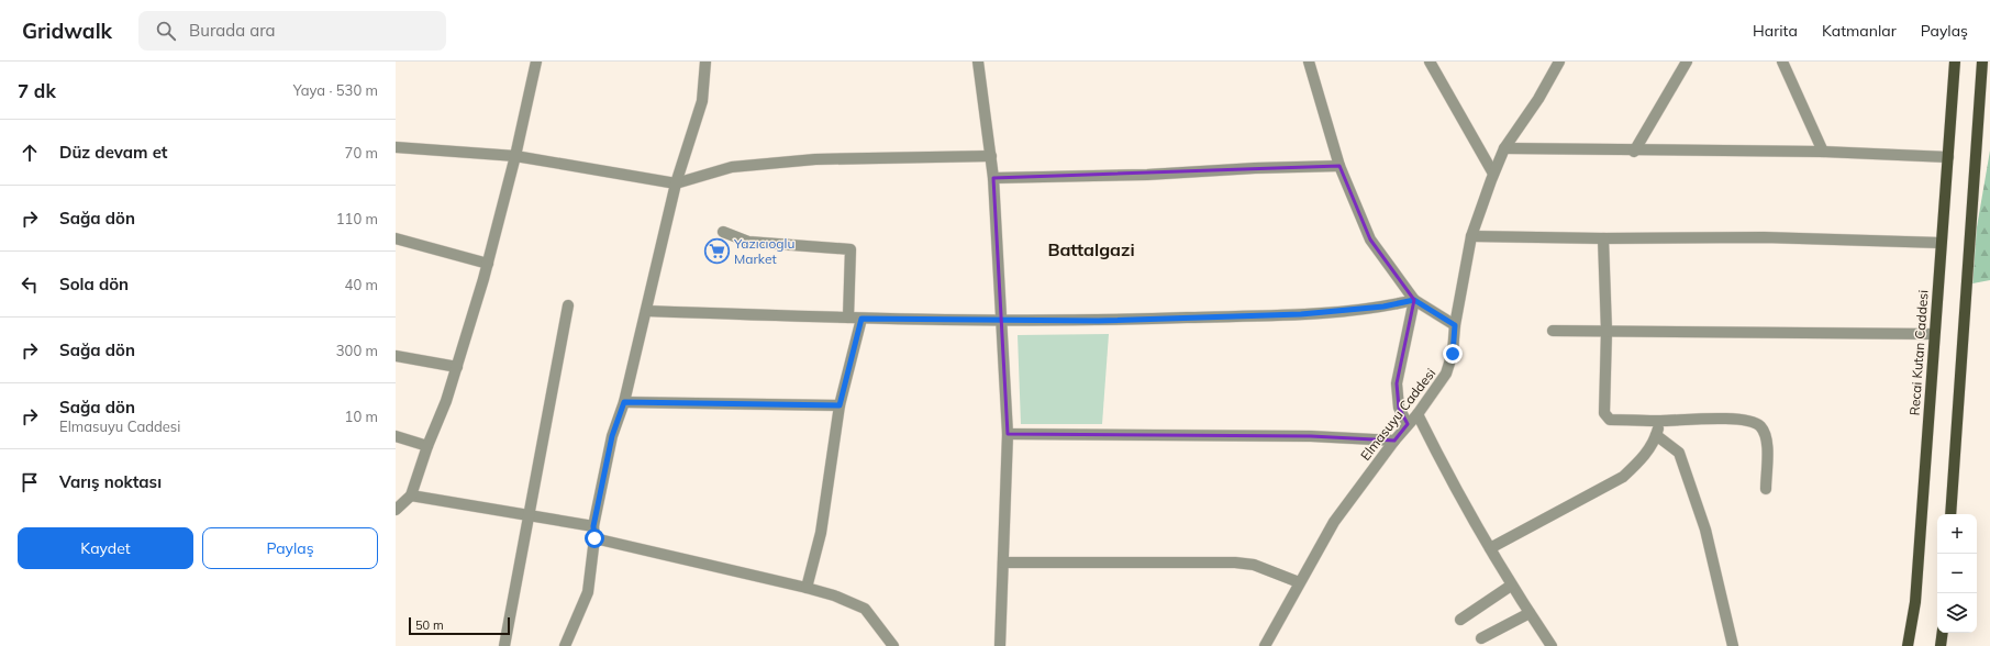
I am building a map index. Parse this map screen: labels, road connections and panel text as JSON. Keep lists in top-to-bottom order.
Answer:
{
  "streets": {
    "main road": ["Recai Kutan Caddesi"],
    "street": ["Elmasuyu Caddesi"]
  },
  "districts": ["Battalgazi"],
  "places": {
    "supermarket": ["Yazıcıoglu Market"]
  },
  "scale_bar": "50 m",
  "page": {
    "header": "Gridwalk",
    "search": "Burada ara",
    "nav": ["Harita", "Katmanlar", "Paylaş"],
    "heading": ["7 dk", "Yaya · 530 m"],
    "list": [
      ["Düz devam et", "70 m"],
      ["Sağa dön", "110 m"],
      ["Sola dön", "40 m"],
      ["Sağa dön", "300 m"],
      ["Sağa dön", "Elmasuyu Caddesi", "10 m"],
      "Varış noktası"
    ],
    "buttons": ["Kaydet", "Paylaş"],
    "map_buttons": ["+", "−"],
    "scale": "50 m"
  }
}
